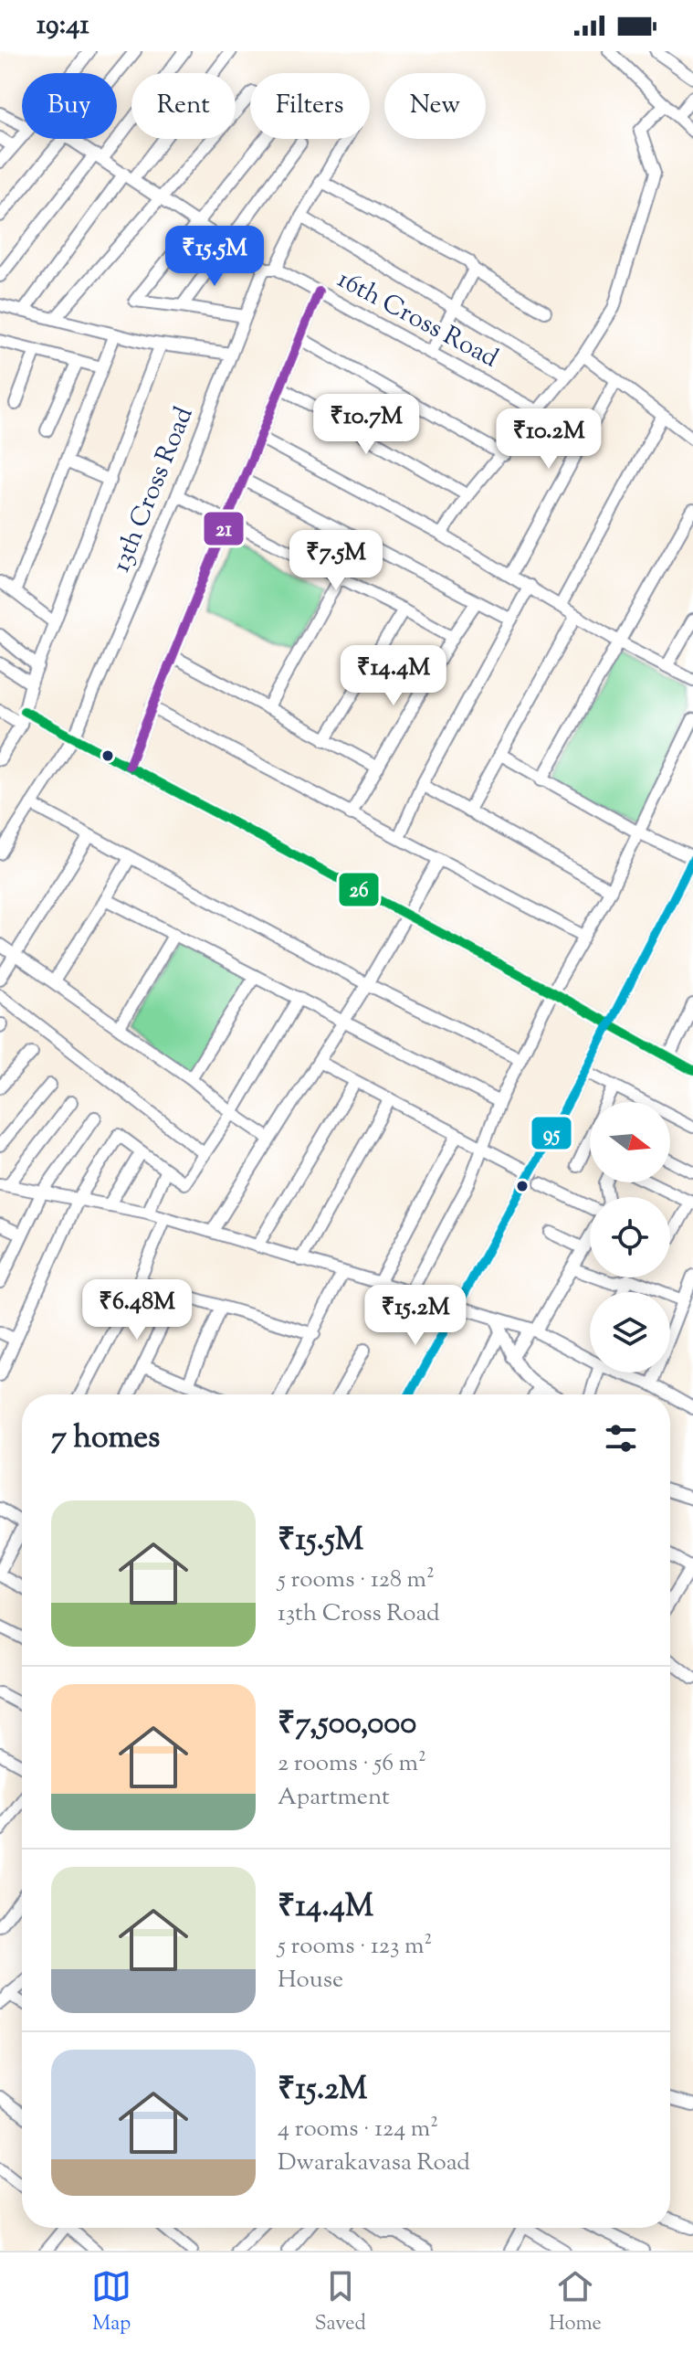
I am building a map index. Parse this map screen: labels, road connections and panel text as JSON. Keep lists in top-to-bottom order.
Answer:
{
  "streets": {
    "street": ["16th Cross Road", "13th Cross Road"]
  },
  "crossings": [
    ["16th Cross Road", "13th Cross Road"]
  ],
  "lines": ["transit line 21", "transit line 26", "transit line 95"],
  "north": "right",
  "page": {
    "status": "19:41",
    "chip": [
      "Buy",
      "Rent",
      "Filters",
      "New"
    ],
    "price": [
      "₹15.5M",
      "₹10.7M",
      "₹10.2M",
      "₹7.5M",
      "₹14.4M",
      "₹6.48M",
      "₹15.2M"
    ],
    "heading": "7 homes",
    "list": [
      {
        "name": "₹15.5M",
        "note": "5 rooms · 128 m² · 13th Cross Road"
      },
      {
        "name": "₹7,500,000",
        "note": "2 rooms · 56 m² · Apartment"
      },
      {
        "name": "₹14.4M",
        "note": "5 rooms · 123 m² · House"
      },
      {
        "name": "₹15.2M",
        "note": "4 rooms · 124 m² · Dwarakavasa Road"
      }
    ],
    "tabs": ["Map", "Saved", "Home"]
  }
}
